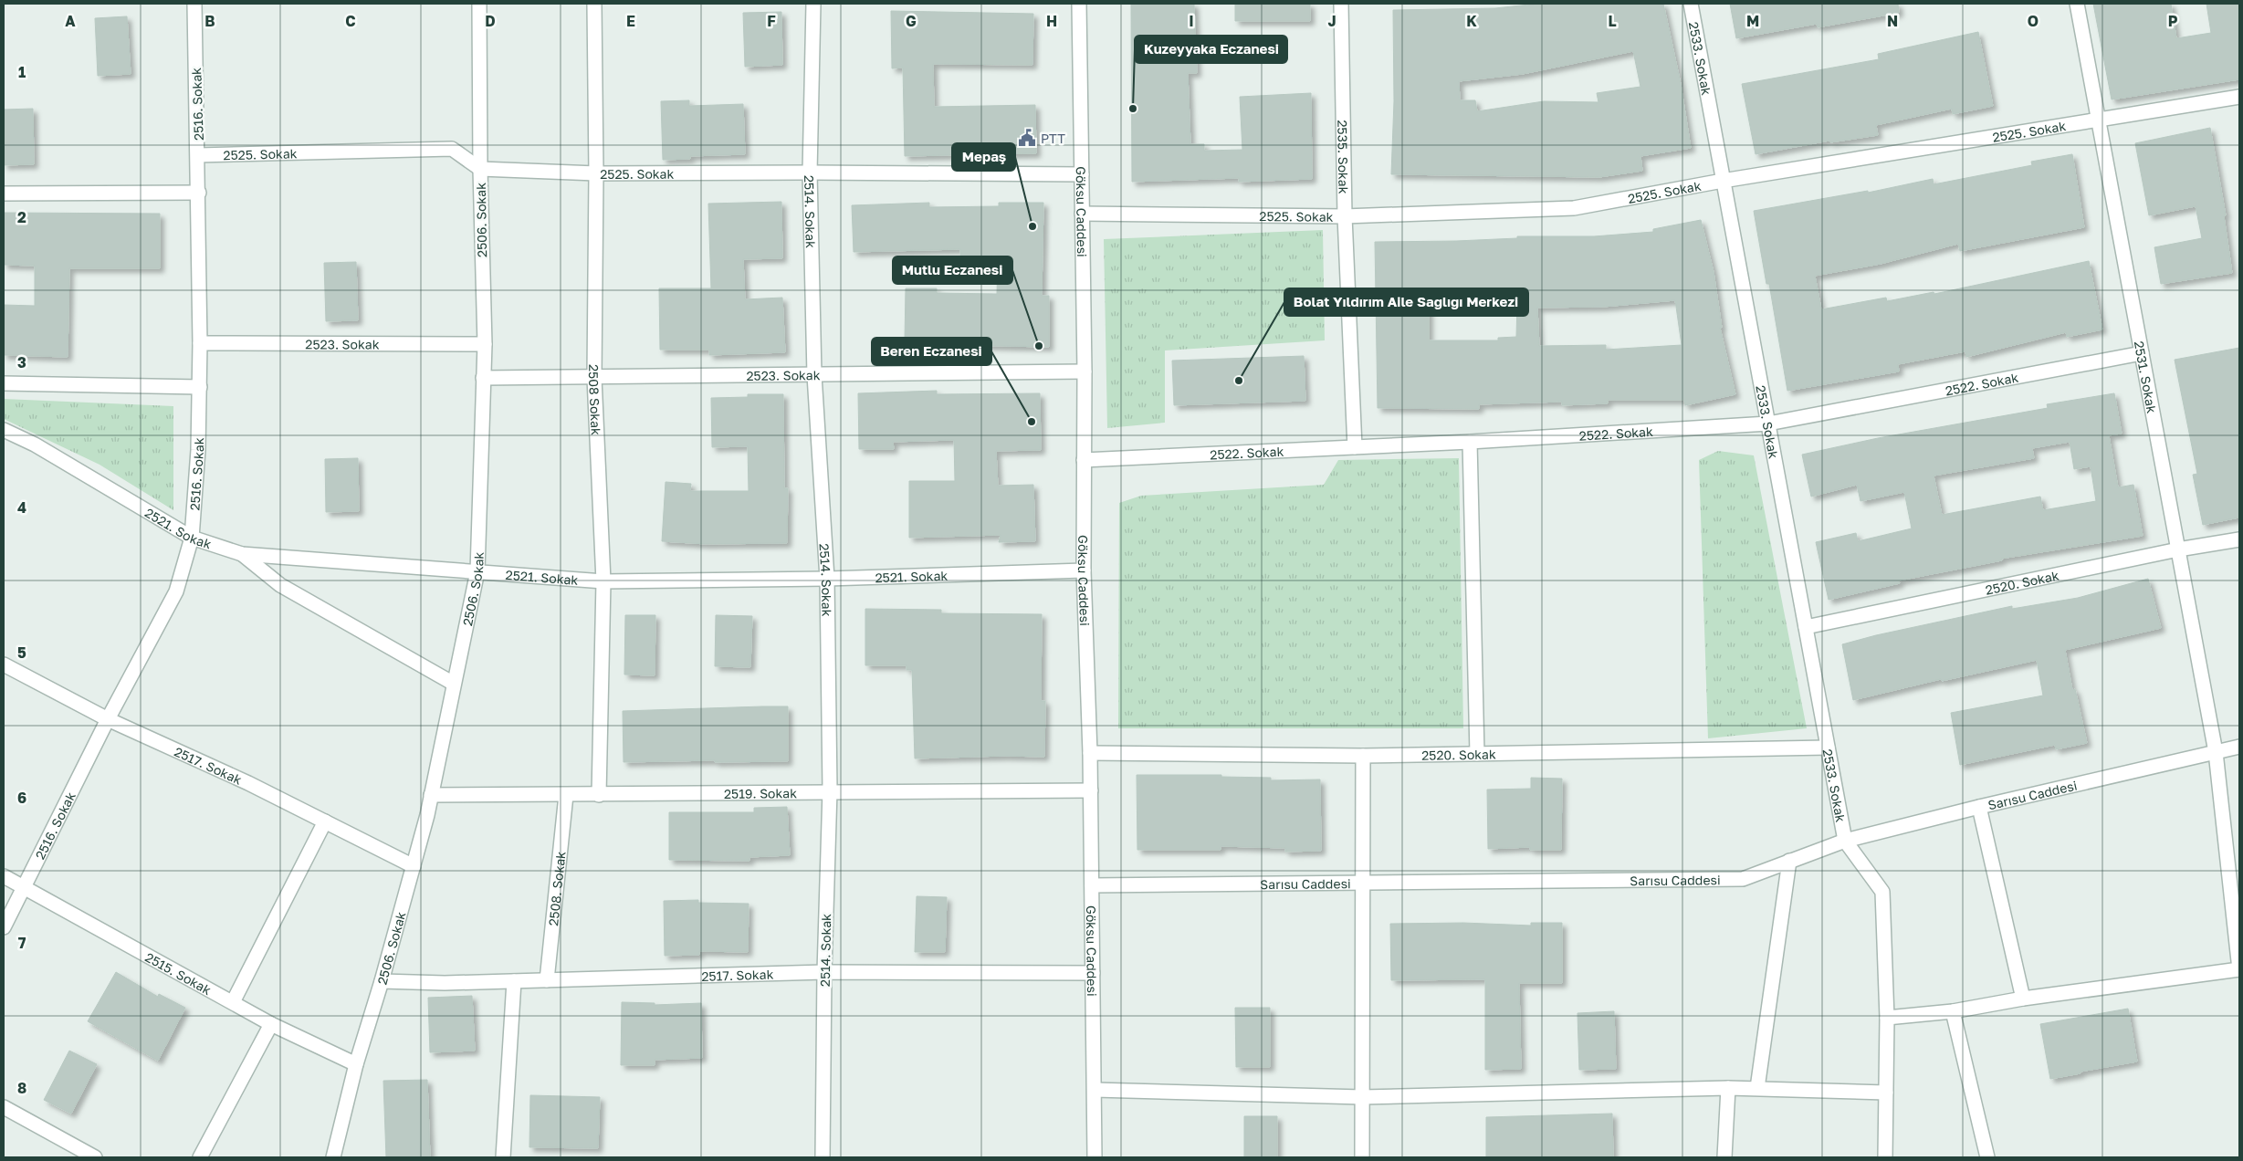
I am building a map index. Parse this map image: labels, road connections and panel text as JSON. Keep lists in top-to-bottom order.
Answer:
{
  "streets": {
    "street": [
      "2533. Sokak",
      "2516. Sokak",
      "2525. Sokak",
      "2535. Sokak",
      "2514. Sokak",
      "Göksu Caddesi",
      "2506. Sokak",
      "2523. Sokak",
      "2531. Sokak",
      "2522. Sokak",
      "2508 Sokak",
      "2521. Sokak",
      "2520. Sokak",
      "2517. Sokak",
      "2519. Sokak",
      "Sarısu Caddesi",
      "2508. Sokak",
      "2515. Sokak"
    ]
  },
  "crossings": [
    ["2533. Sokak", "2525. Sokak"],
    ["2533. Sokak", "2522. Sokak"],
    ["2533. Sokak", "2520. Sokak"],
    ["2533. Sokak", "Sarısu Caddesi"],
    ["2516. Sokak", "2525. Sokak"],
    ["2516. Sokak", "2523. Sokak"],
    ["2516. Sokak", "2521. Sokak"],
    ["2516. Sokak", "2517. Sokak"],
    ["2516. Sokak", "2515. Sokak"],
    ["2525. Sokak", "2535. Sokak"],
    ["2525. Sokak", "2514. Sokak"],
    ["2525. Sokak", "Göksu Caddesi"],
    ["2525. Sokak", "2506. Sokak"],
    ["2525. Sokak", "2531. Sokak"],
    ["2525. Sokak", "2508 Sokak"],
    ["2535. Sokak", "2522. Sokak"],
    ["2514. Sokak", "2523. Sokak"],
    ["2514. Sokak", "2521. Sokak"],
    ["2514. Sokak", "2517. Sokak"],
    ["2514. Sokak", "2519. Sokak"],
    ["Göksu Caddesi", "2523. Sokak"],
    ["Göksu Caddesi", "2522. Sokak"],
    ["Göksu Caddesi", "2521. Sokak"],
    ["Göksu Caddesi", "2520. Sokak"],
    ["Göksu Caddesi", "2517. Sokak"],
    ["Göksu Caddesi", "2519. Sokak"],
    ["Göksu Caddesi", "Sarısu Caddesi"],
    ["2506. Sokak", "2523. Sokak"],
    ["2506. Sokak", "2521. Sokak"],
    ["2506. Sokak", "2517. Sokak"],
    ["2506. Sokak", "2519. Sokak"],
    ["2506. Sokak", "2515. Sokak"],
    ["2523. Sokak", "2508 Sokak"],
    ["2531. Sokak", "2522. Sokak"],
    ["2531. Sokak", "2520. Sokak"],
    ["2531. Sokak", "Sarısu Caddesi"],
    ["2508 Sokak", "2521. Sokak"],
    ["2508 Sokak", "2519. Sokak"],
    ["2517. Sokak", "2508. Sokak"],
    ["2519. Sokak", "2508. Sokak"]
  ],
  "places": {
    "other": [
      "Kuzeyyaka Eczanesi",
      "Mepaş",
      "Mutlu Eczanesi",
      "Bolat Yıldırım Aile Sağlığı Merkezi",
      "Beren Eczanesi"
    ],
    "public building": ["PTT"]
  },
  "grid": {
    "columns": [
      "A",
      "B",
      "C",
      "D",
      "E",
      "F",
      "G",
      "H",
      "I",
      "J",
      "K",
      "L",
      "M",
      "N",
      "O",
      "P"
    ],
    "rows": [
      "1",
      "2",
      "3",
      "4",
      "5",
      "6",
      "7",
      "8"
    ]
  }
}
